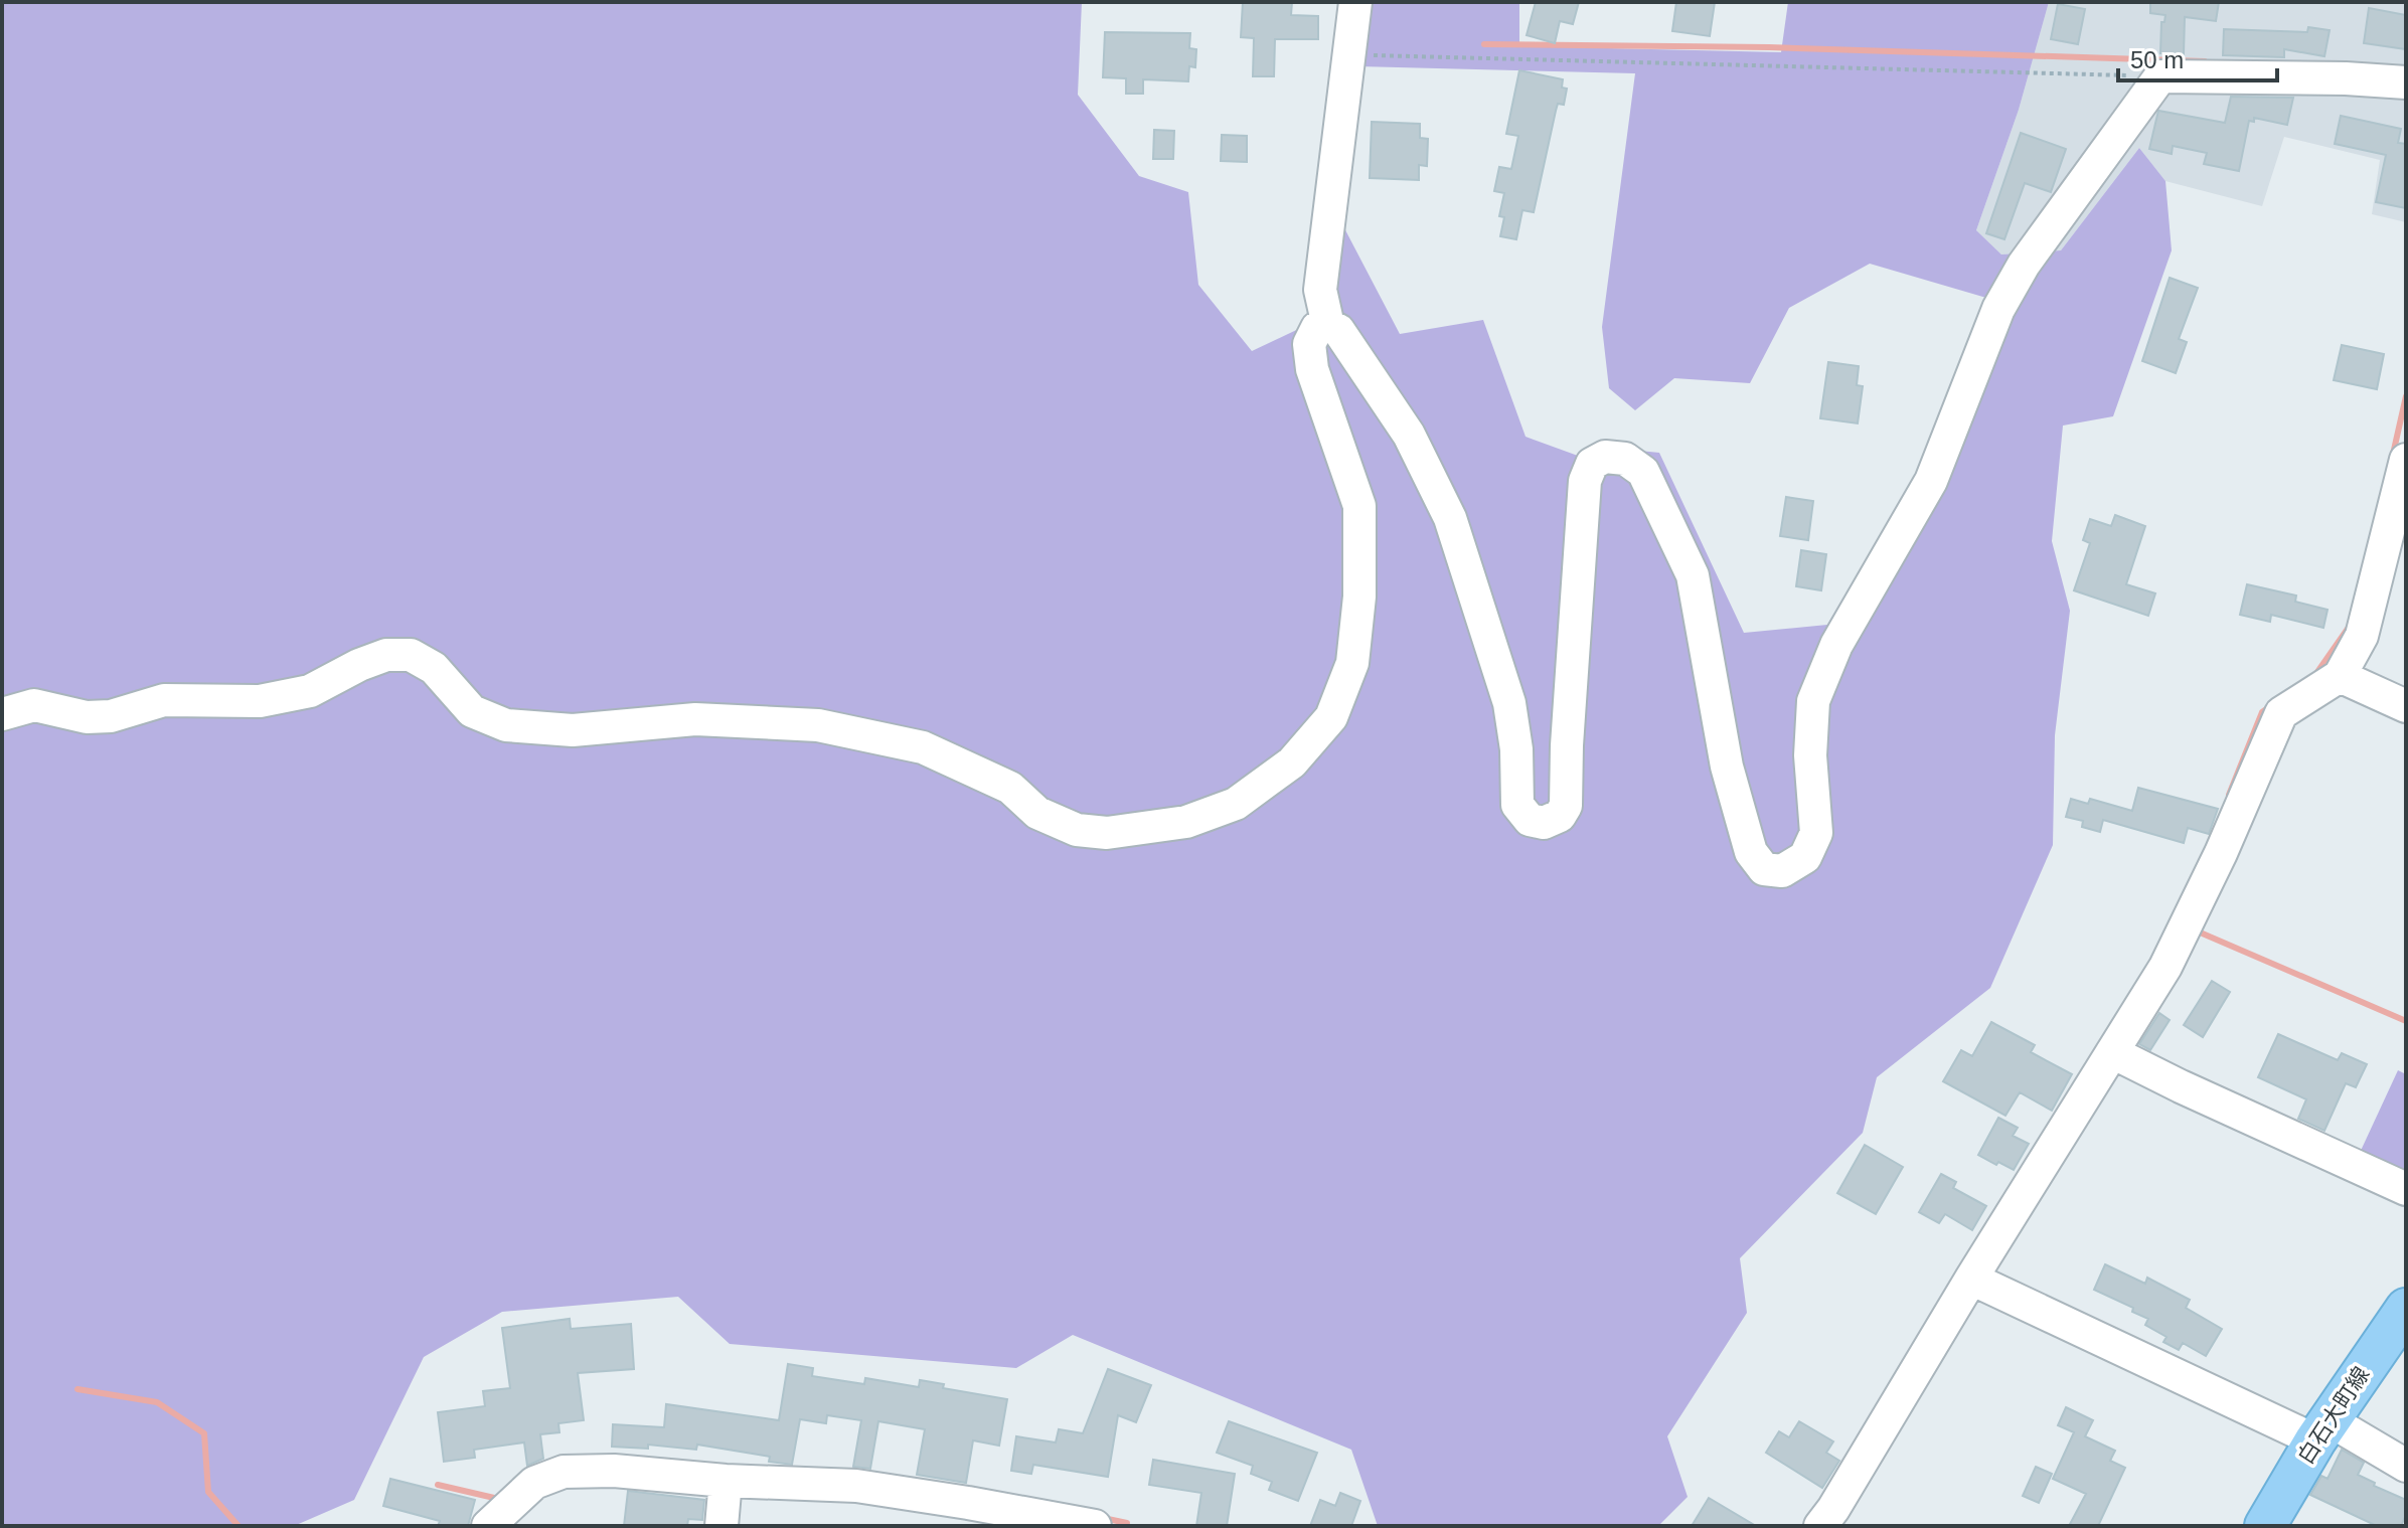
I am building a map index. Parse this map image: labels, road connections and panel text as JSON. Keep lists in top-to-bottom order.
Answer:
{
  "streets": {
    "main road": ["白石大町線"]
  },
  "scale_bar": "50 m"
}
